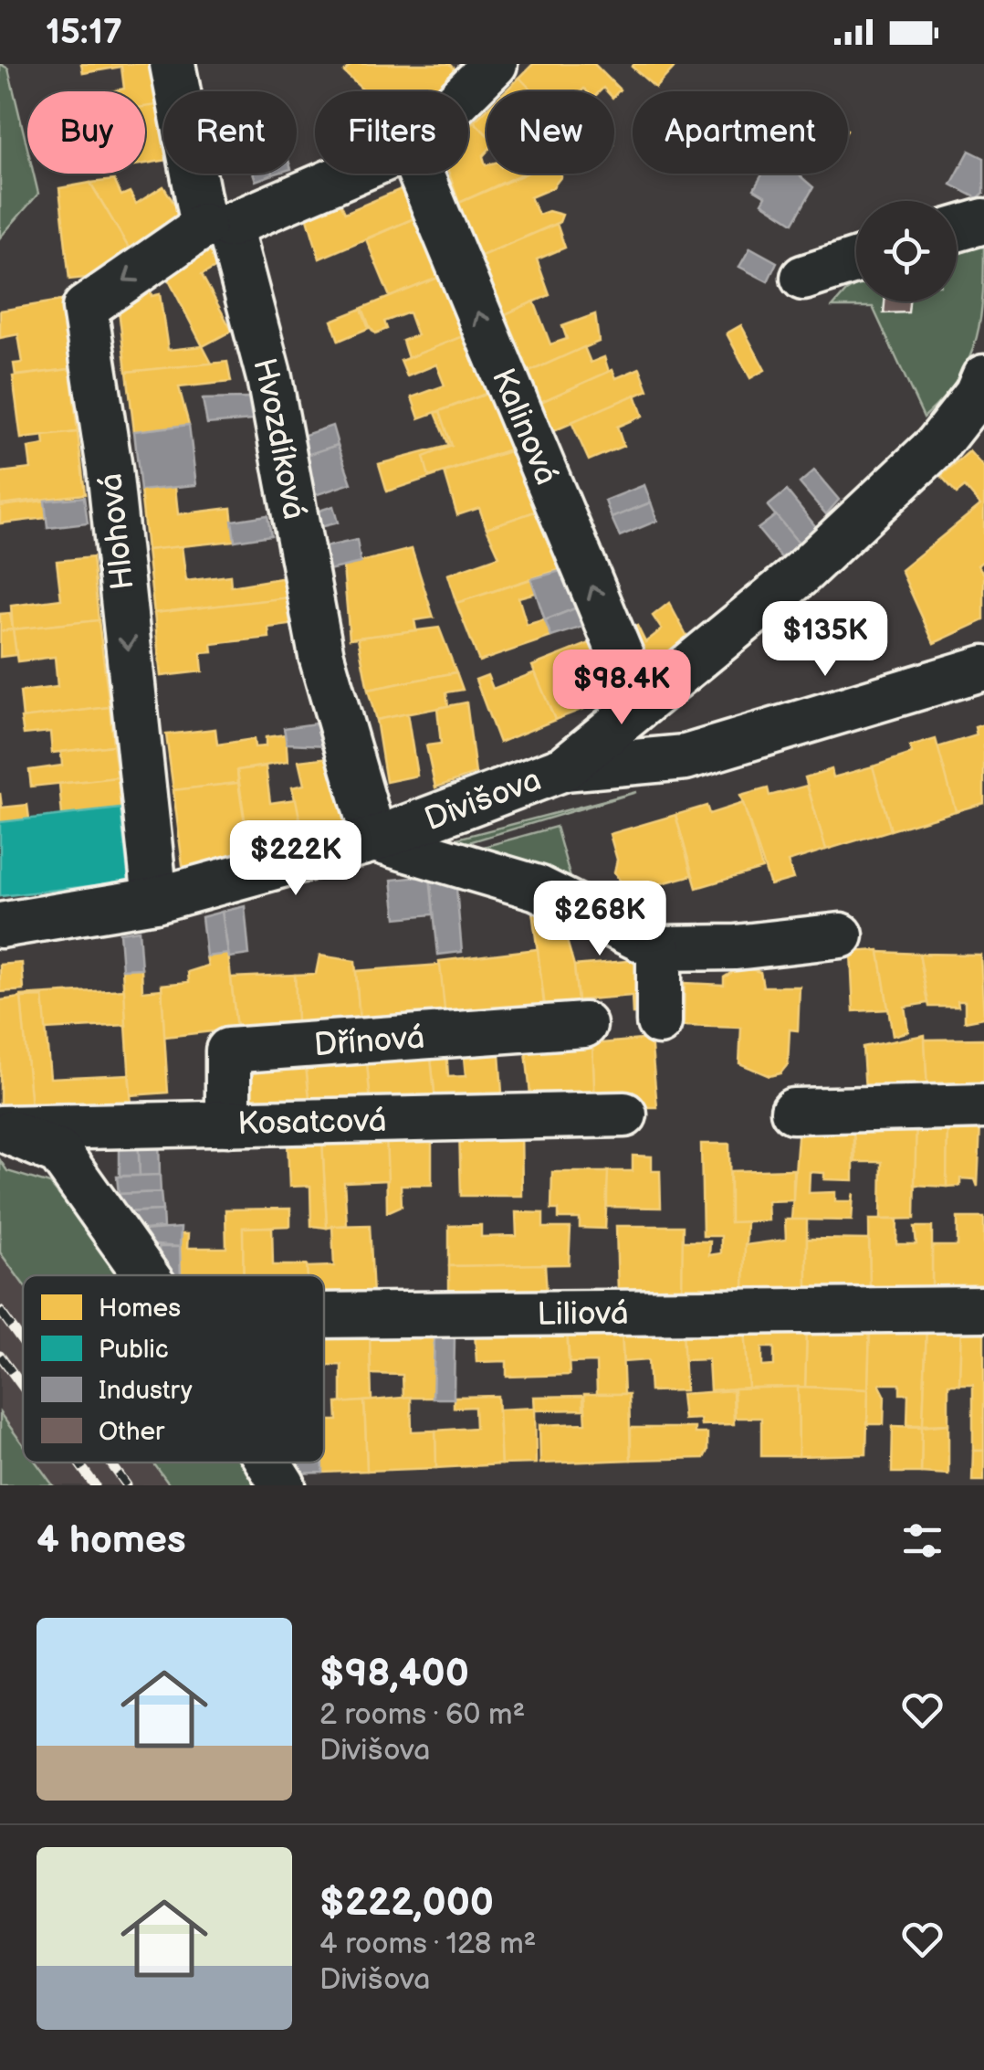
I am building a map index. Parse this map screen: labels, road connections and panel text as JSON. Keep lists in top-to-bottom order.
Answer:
{
  "streets": {
    "street": [
      "Kalinová",
      "Hvozdíková",
      "Hlohová",
      "Divišova",
      "Dřínová",
      "Kosatcová",
      "Liliová"
    ]
  },
  "crossings": [
    ["Kalinová", "Divišova"],
    ["Hvozdíková", "Hlohová"],
    ["Hvozdíková", "Divišova"],
    ["Hlohová", "Divišova"],
    ["Dřínová", "Kosatcová"]
  ],
  "one_way": ["Kalinová", "Hlohová"],
  "legend": [
    "Homes",
    "Public",
    "Industry",
    "Other"
  ],
  "page": {
    "status": "15:17",
    "chip": [
      "Buy",
      "Rent",
      "Filters",
      "New",
      "Apartment"
    ],
    "price": [
      "$135K",
      "$98.4K",
      "$222K",
      "$268K"
    ],
    "heading": "4 homes",
    "list": [
      {
        "name": "$98,400",
        "note": "2 rooms · 60 m² · Divišova"
      },
      {
        "name": "$222,000",
        "note": "4 rooms · 128 m² · Divišova"
      }
    ]
  }
}
